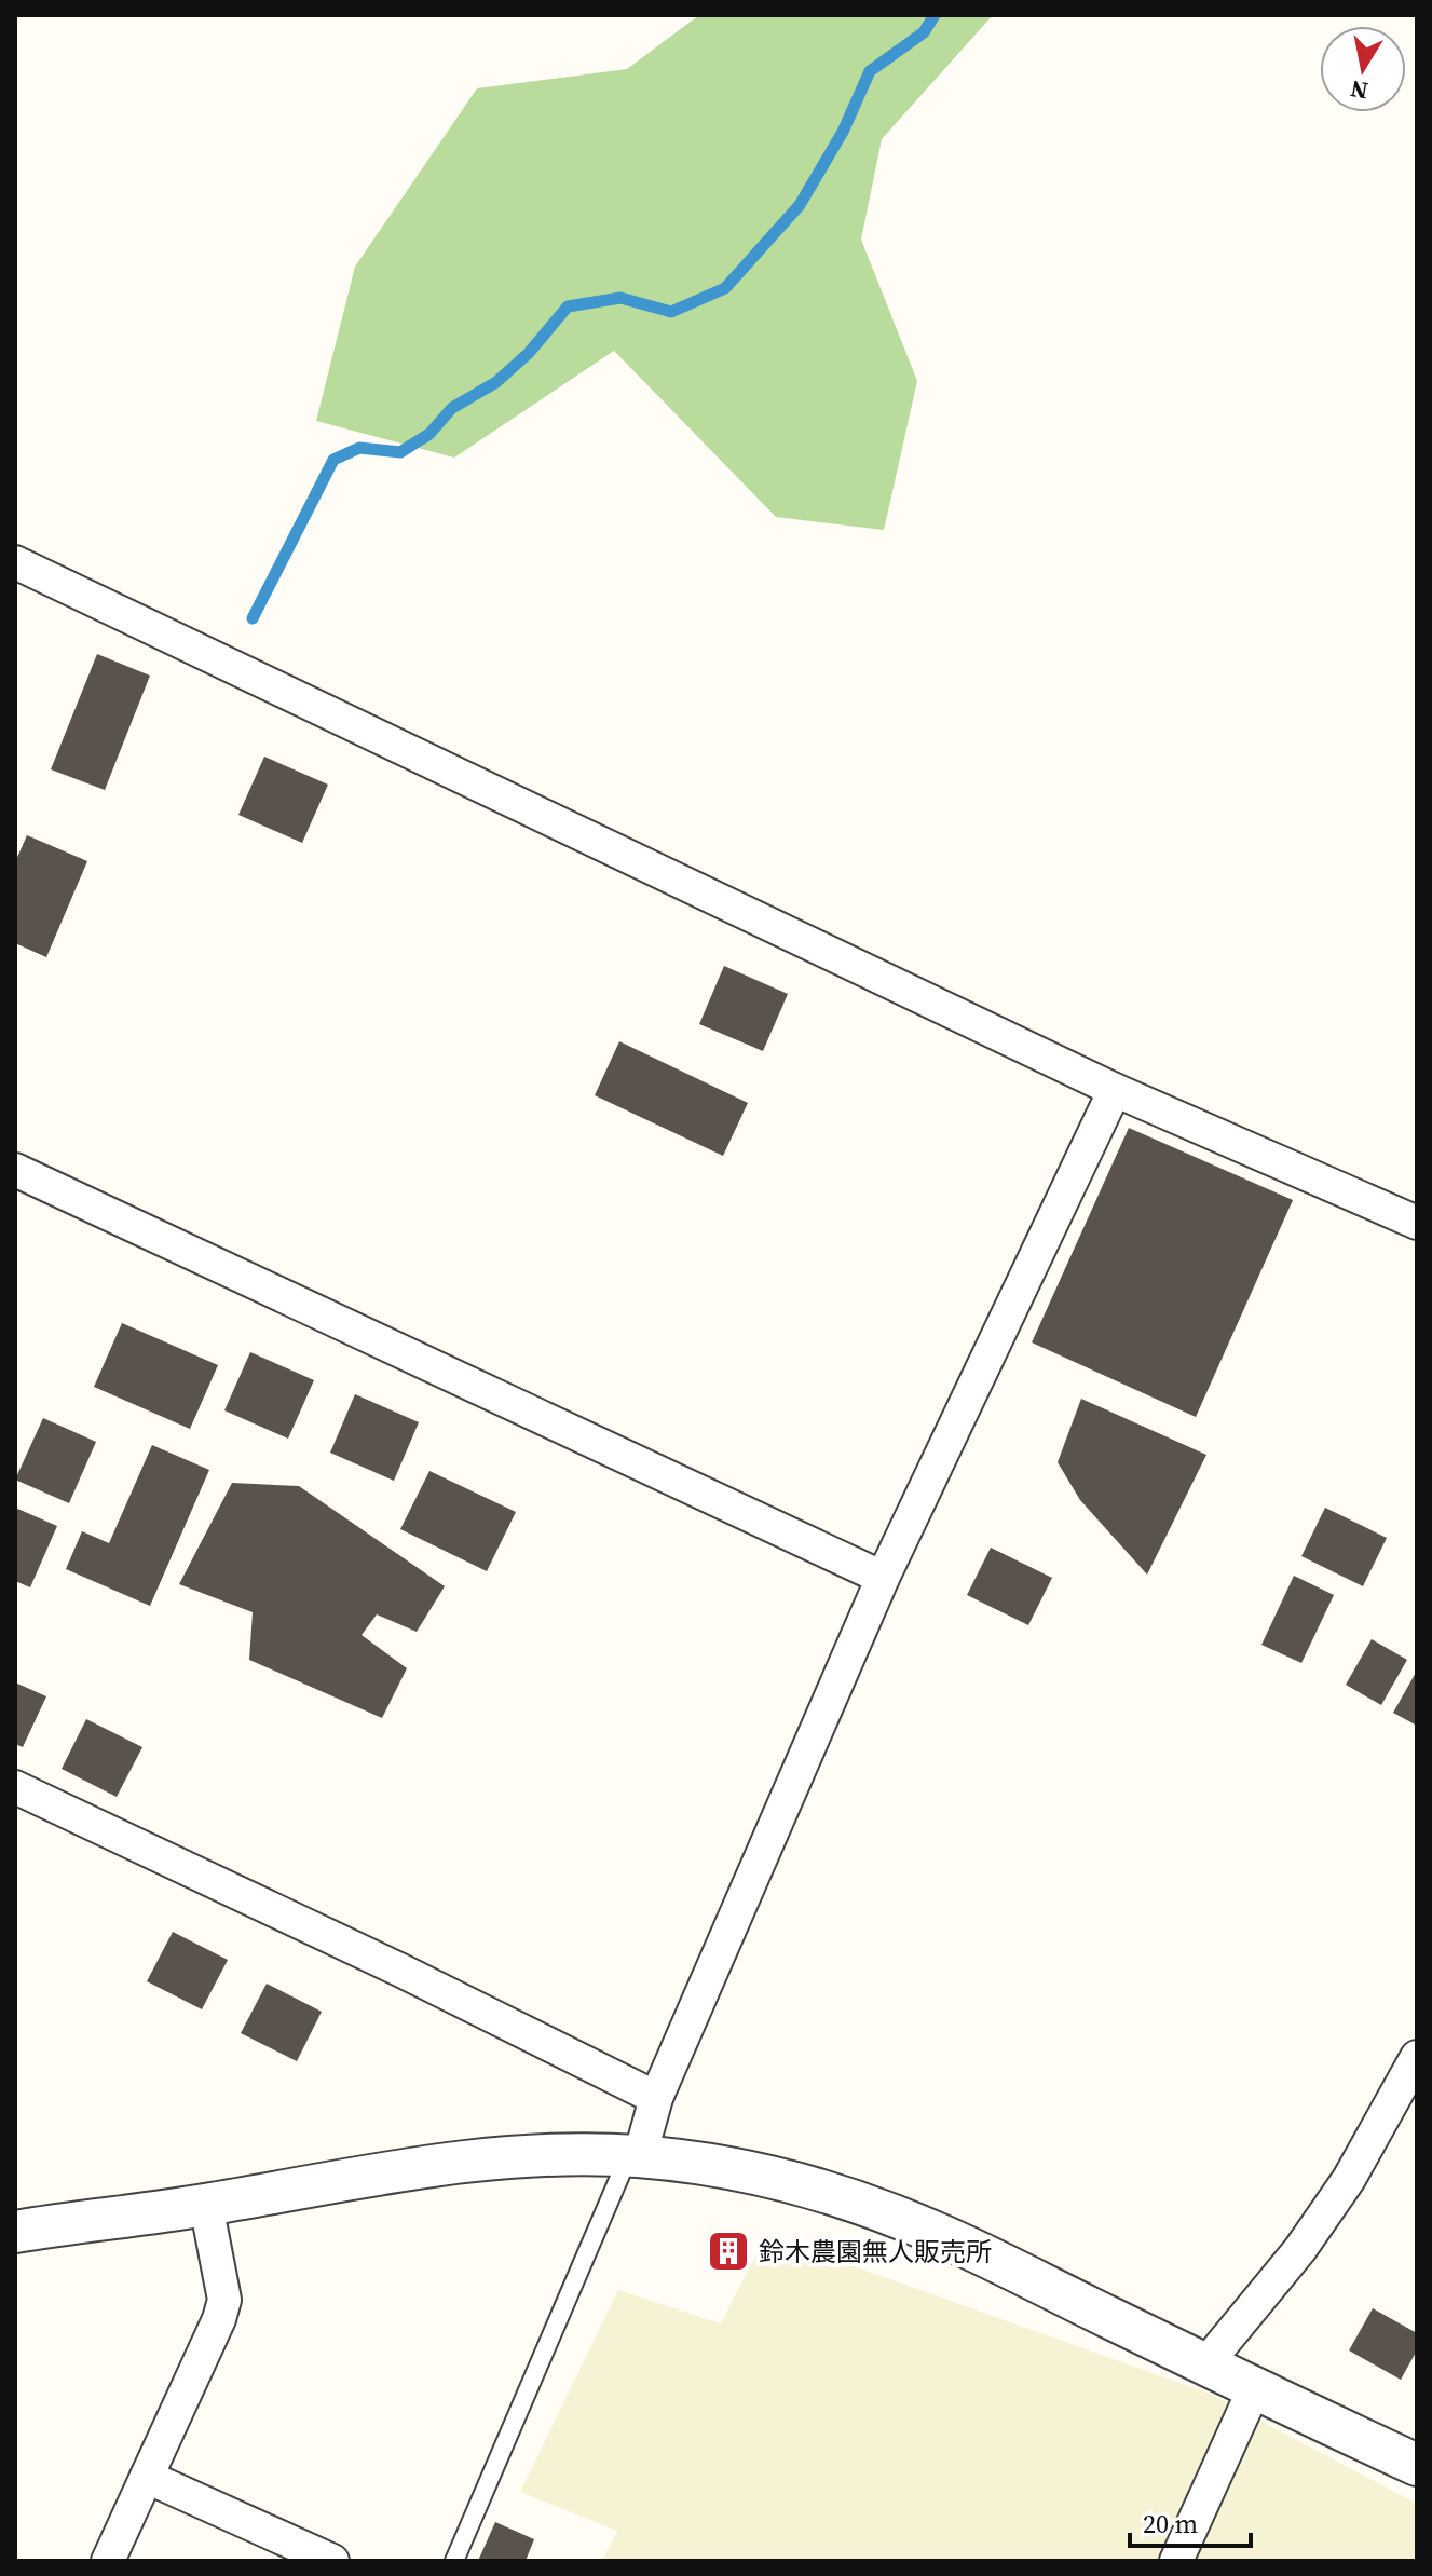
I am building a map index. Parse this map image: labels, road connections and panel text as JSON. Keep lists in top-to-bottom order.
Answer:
{
  "places": {
    "building": ["鈴木農園無人販売所"]
  },
  "scale_bar": "20 m",
  "north": "bottom"
}
